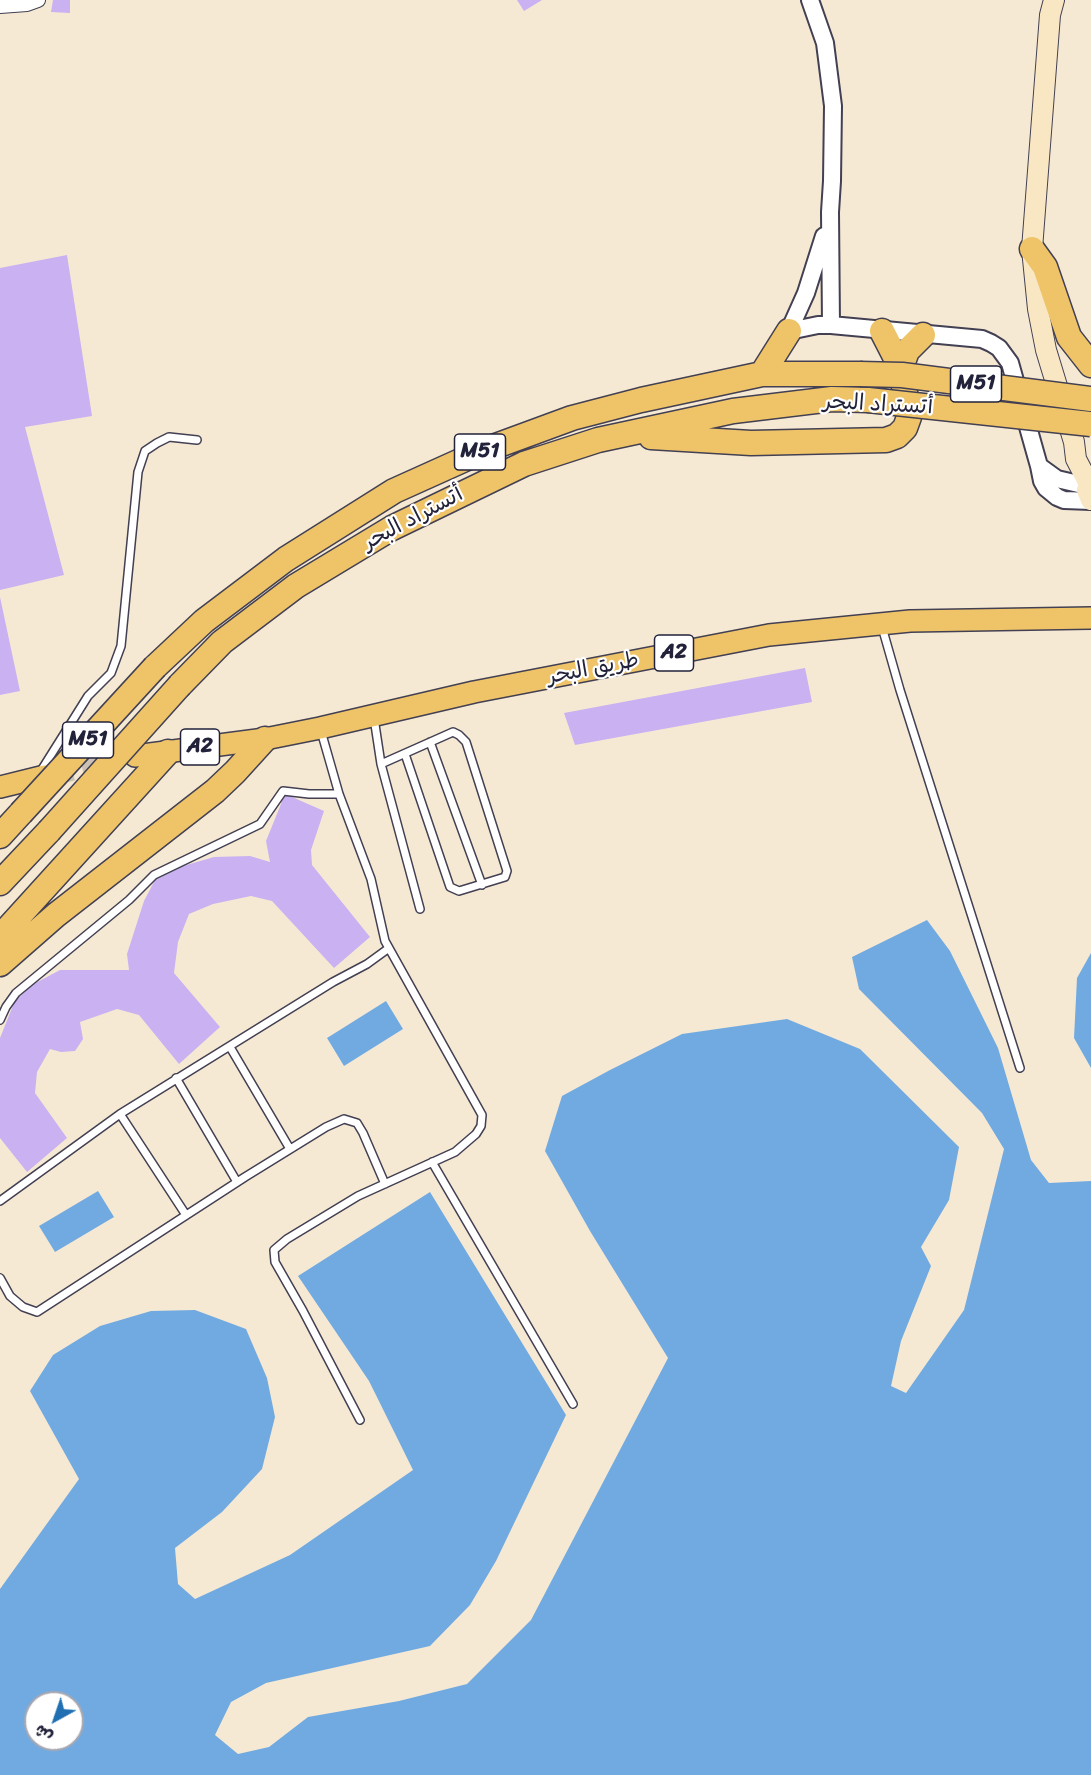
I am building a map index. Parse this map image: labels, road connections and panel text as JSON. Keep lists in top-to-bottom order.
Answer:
{
  "streets": {
    "highway": ["M51", "أتستراد البحر"],
    "main road": ["A2", "طريق البحر"]
  },
  "north": "bottom left"
}
